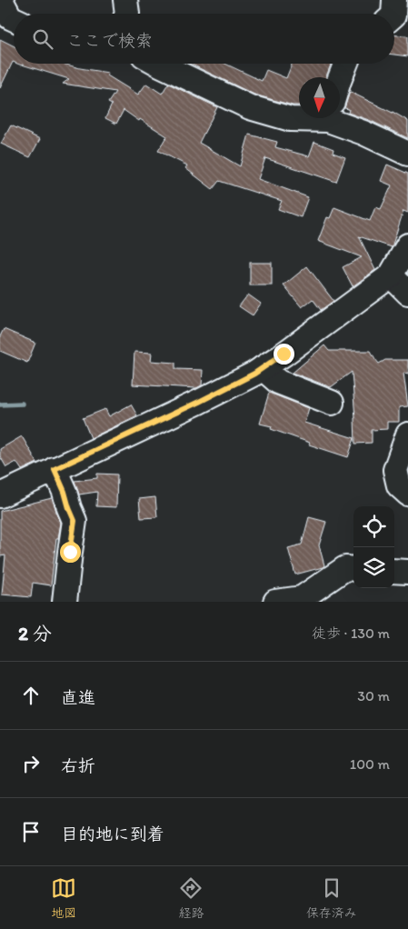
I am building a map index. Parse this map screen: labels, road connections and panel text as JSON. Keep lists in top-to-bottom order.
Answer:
{
  "north": "bottom",
  "page": {
    "search": "ここで検索",
    "heading": ["2 分", "徒歩 · 130 m"],
    "list": [
      ["直進", "30 m"],
      ["右折", "100 m"],
      "目的地に到着"
    ],
    "nav": ["地図", "経路", "保存済み"]
  }
}
